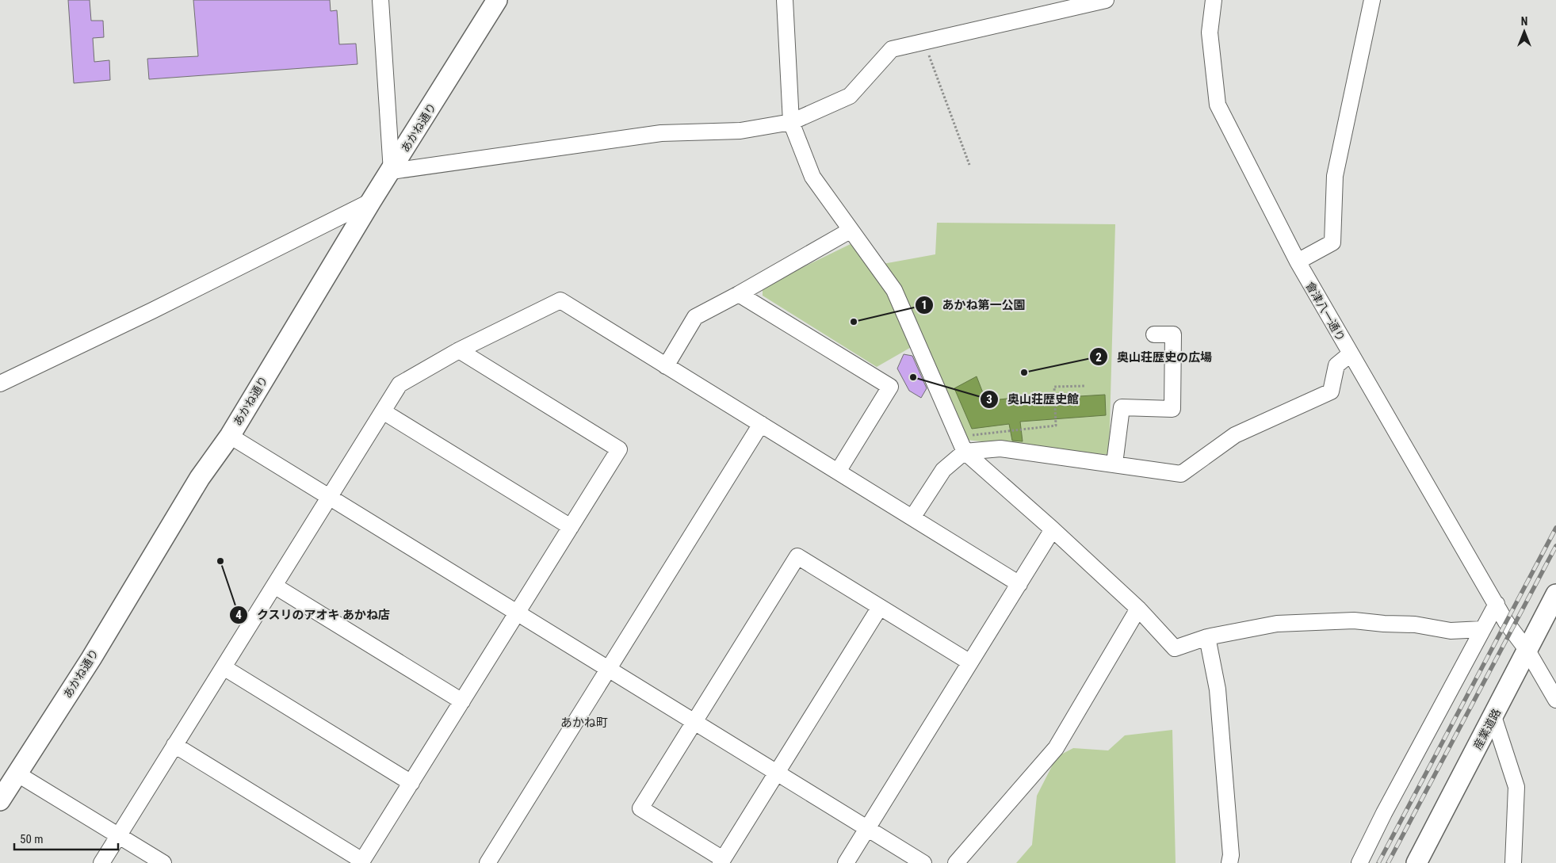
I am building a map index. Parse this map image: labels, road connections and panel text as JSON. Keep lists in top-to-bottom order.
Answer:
{
  "streets": {
    "street": ["あかね通り", "會津八一通り", "産業道路"]
  },
  "crossings": [
    ["會津八一通り", "産業道路"]
  ],
  "districts": ["あかね町"],
  "places": [
    "あかね第一公園",
    "奥山荘歴史の広場",
    "奥山荘歴史館",
    "クスリのアオキ あかね店"
  ],
  "scale_bar": "50 m",
  "north": "top"
}
